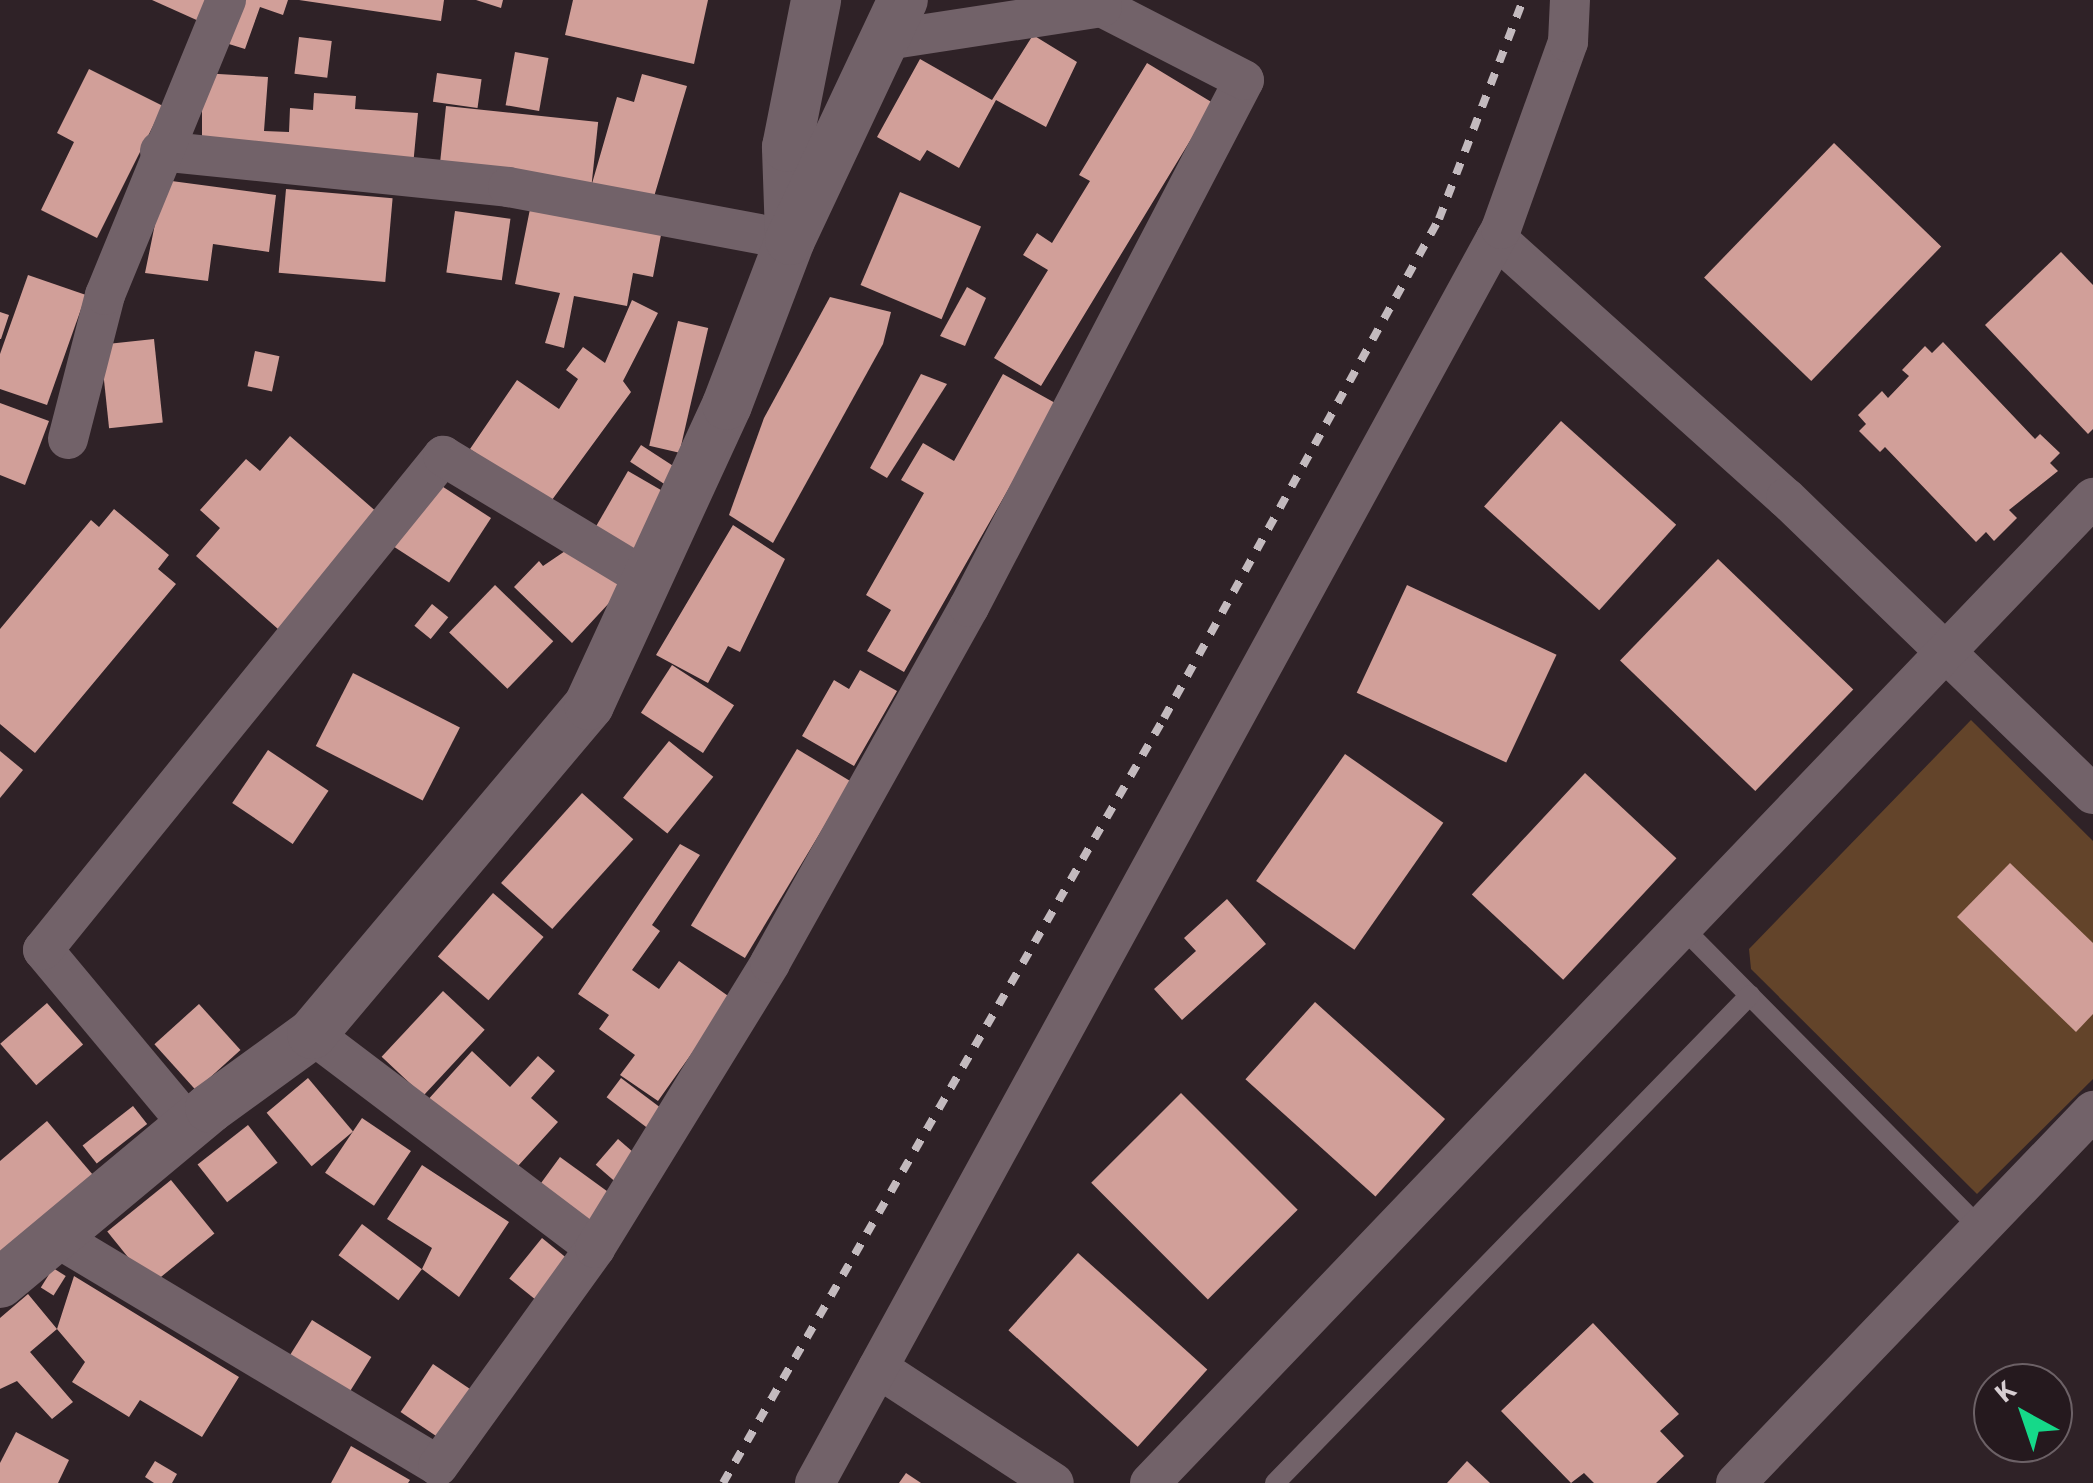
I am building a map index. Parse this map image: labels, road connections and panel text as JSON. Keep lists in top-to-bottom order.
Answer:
{
  "north": "top left"
}
